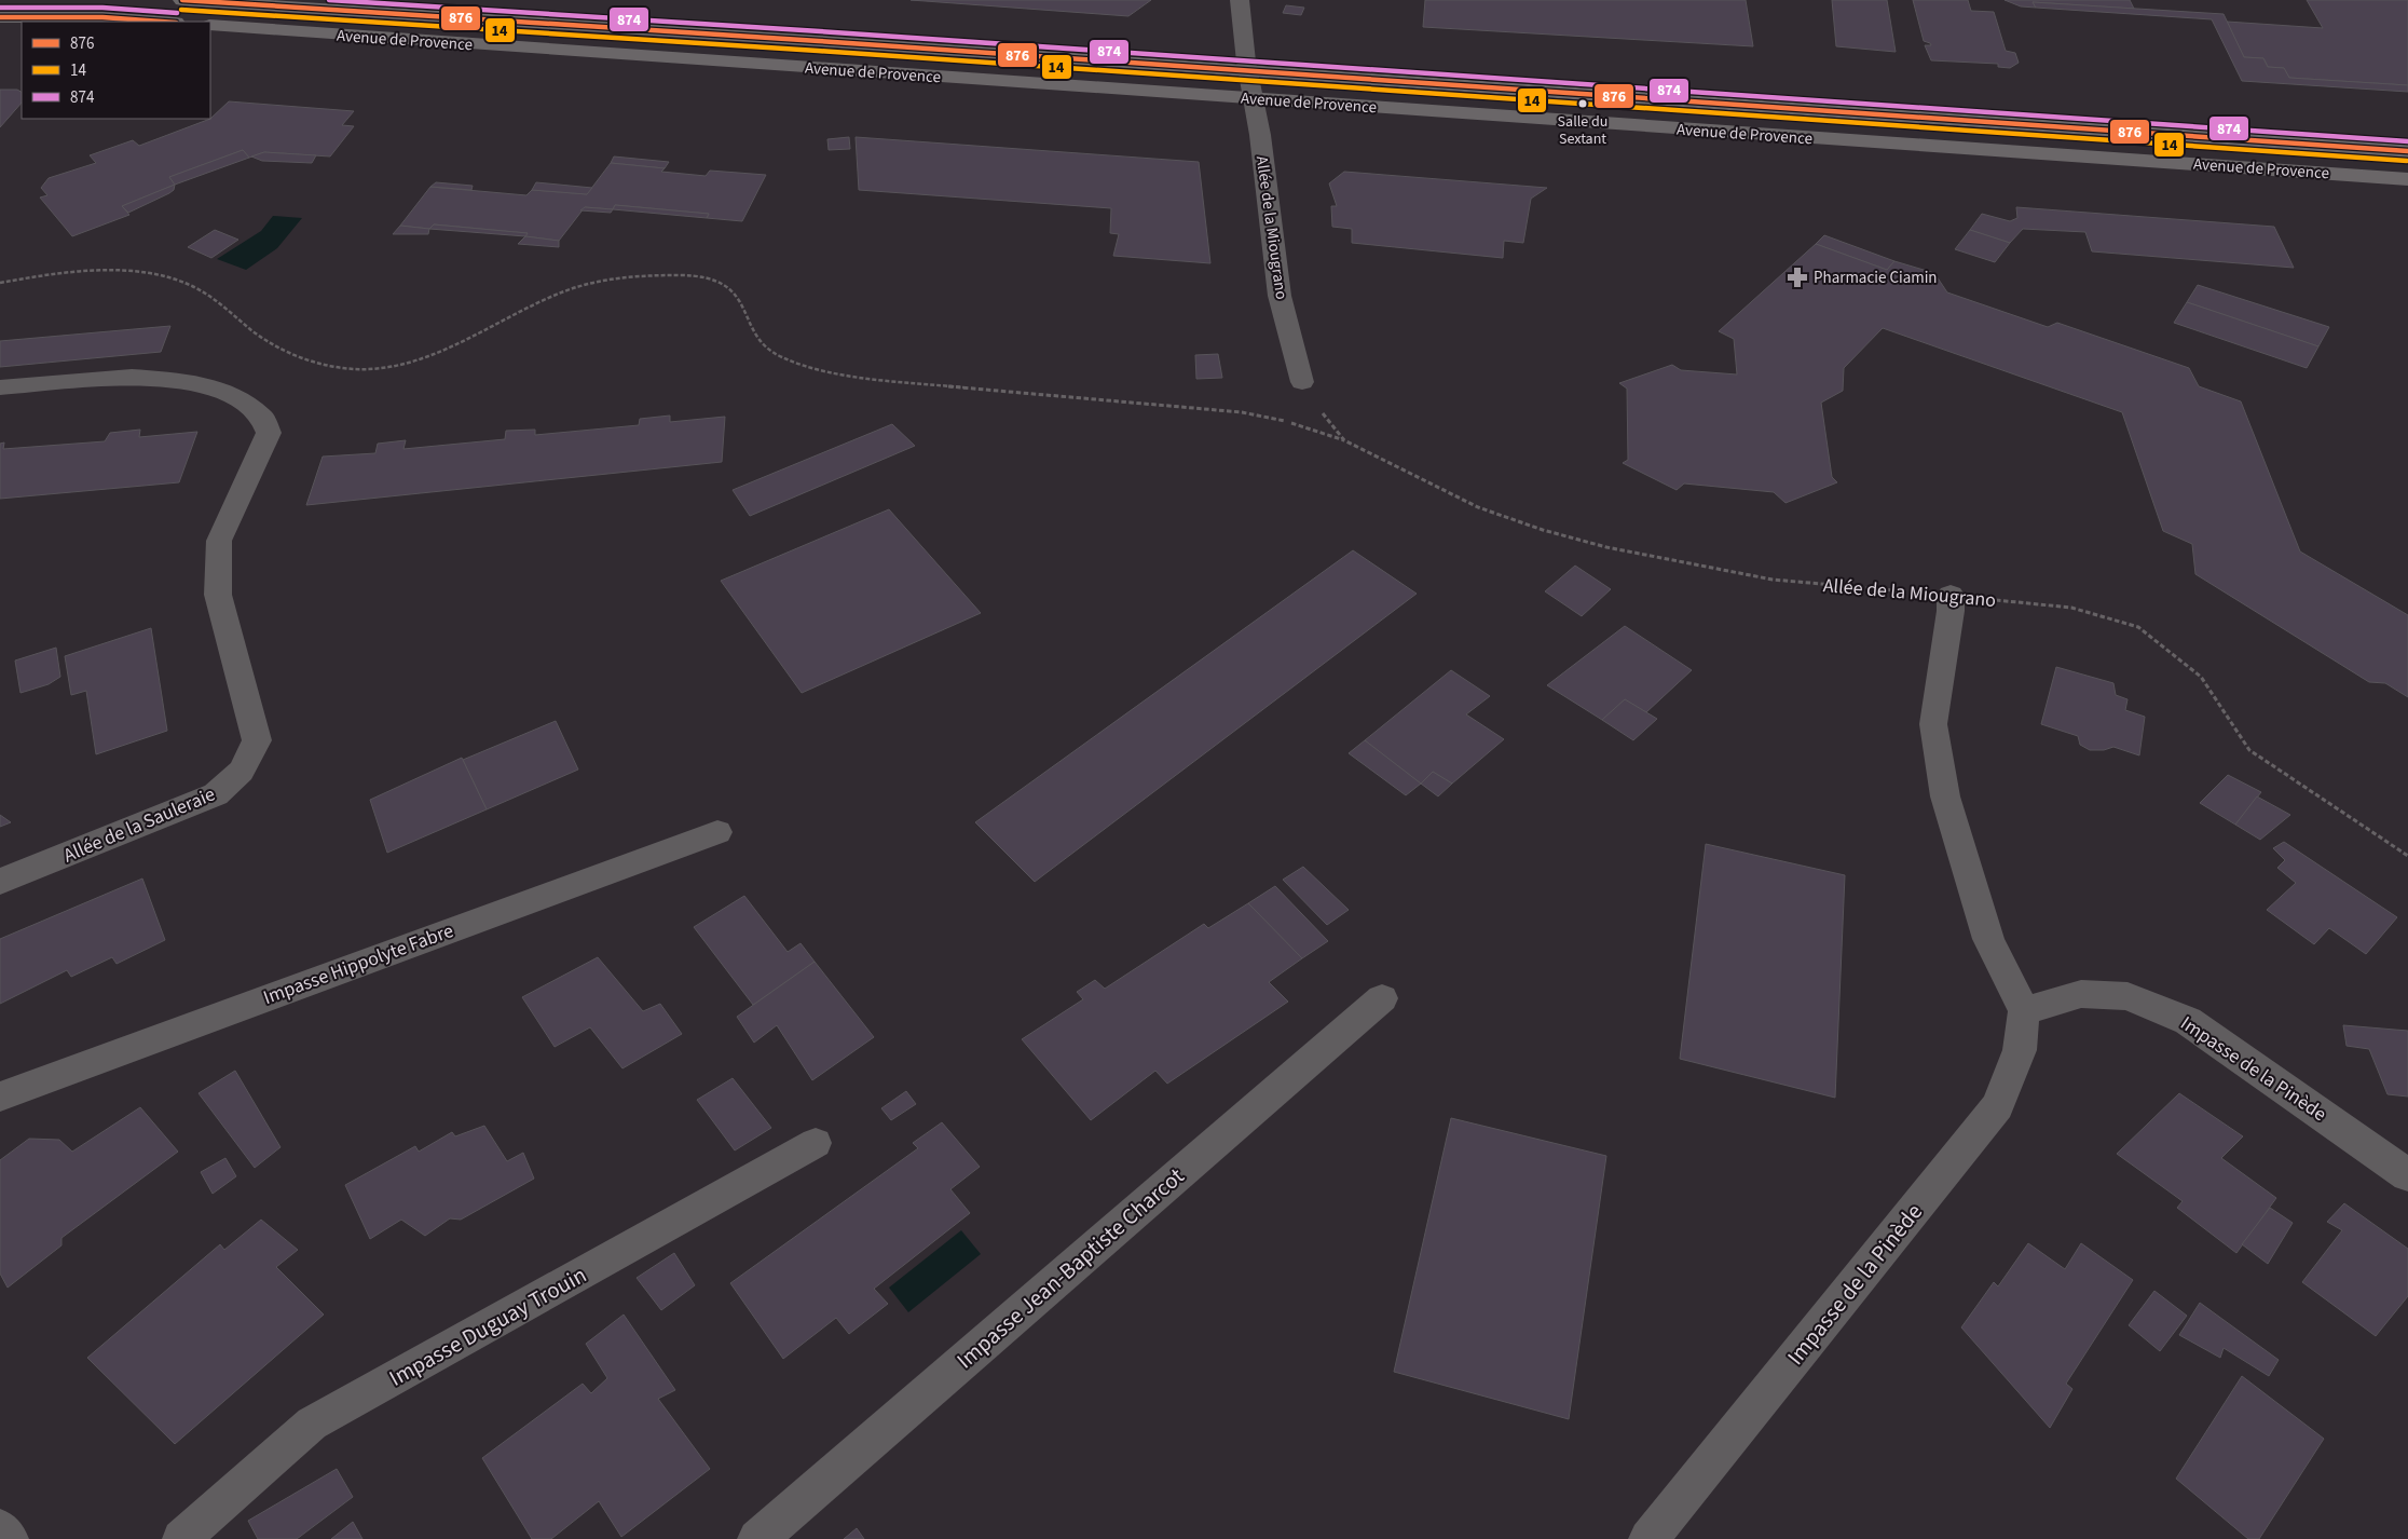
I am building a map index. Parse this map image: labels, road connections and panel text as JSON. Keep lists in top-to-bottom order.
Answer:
{
  "streets": {
    "main road": ["Avenue de Provence"],
    "street": [
      "Allée de la Miougrano",
      "Allée de la Sauleraie",
      "Impasse Hippolyte Fabre",
      "Impasse de la Pinède",
      "Impasse Jean-Baptiste Charcot"
    ],
    "lane": ["Impasse Duguay Trouin"]
  },
  "crossings": [
    ["Avenue de Provence", "Allée de la Miougrano"]
  ],
  "places": {
    "other": ["Salle du Sextant"],
    "pharmacy": ["Pharmacie Ciamin"]
  },
  "lines": ["transit line 876", "transit line 874", "transit line 14"],
  "legend": ["876", "14", "874"]
}
